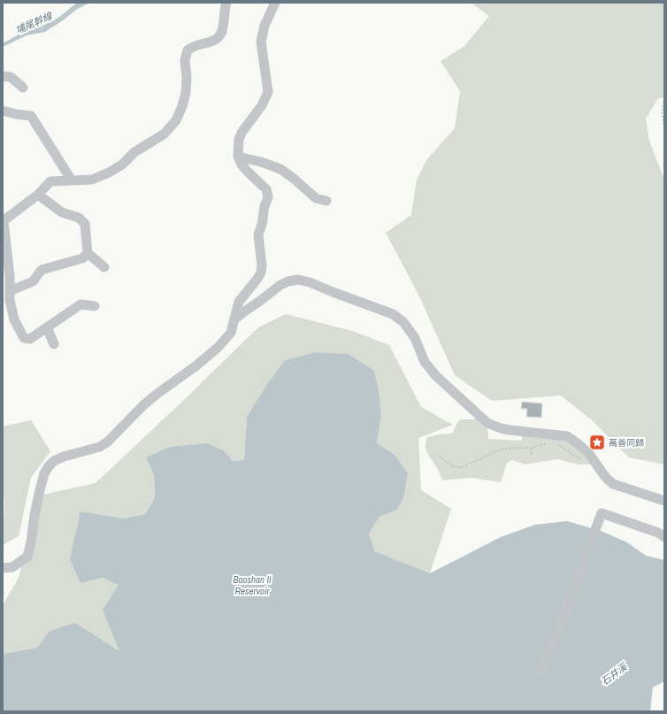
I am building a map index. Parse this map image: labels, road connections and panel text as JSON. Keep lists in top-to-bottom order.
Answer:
{
  "water": ["埔尾幹線", "Baoshan II Reservoir", "石井溪"],
  "places": {
    "place": ["萬善同歸"]
  }
}
